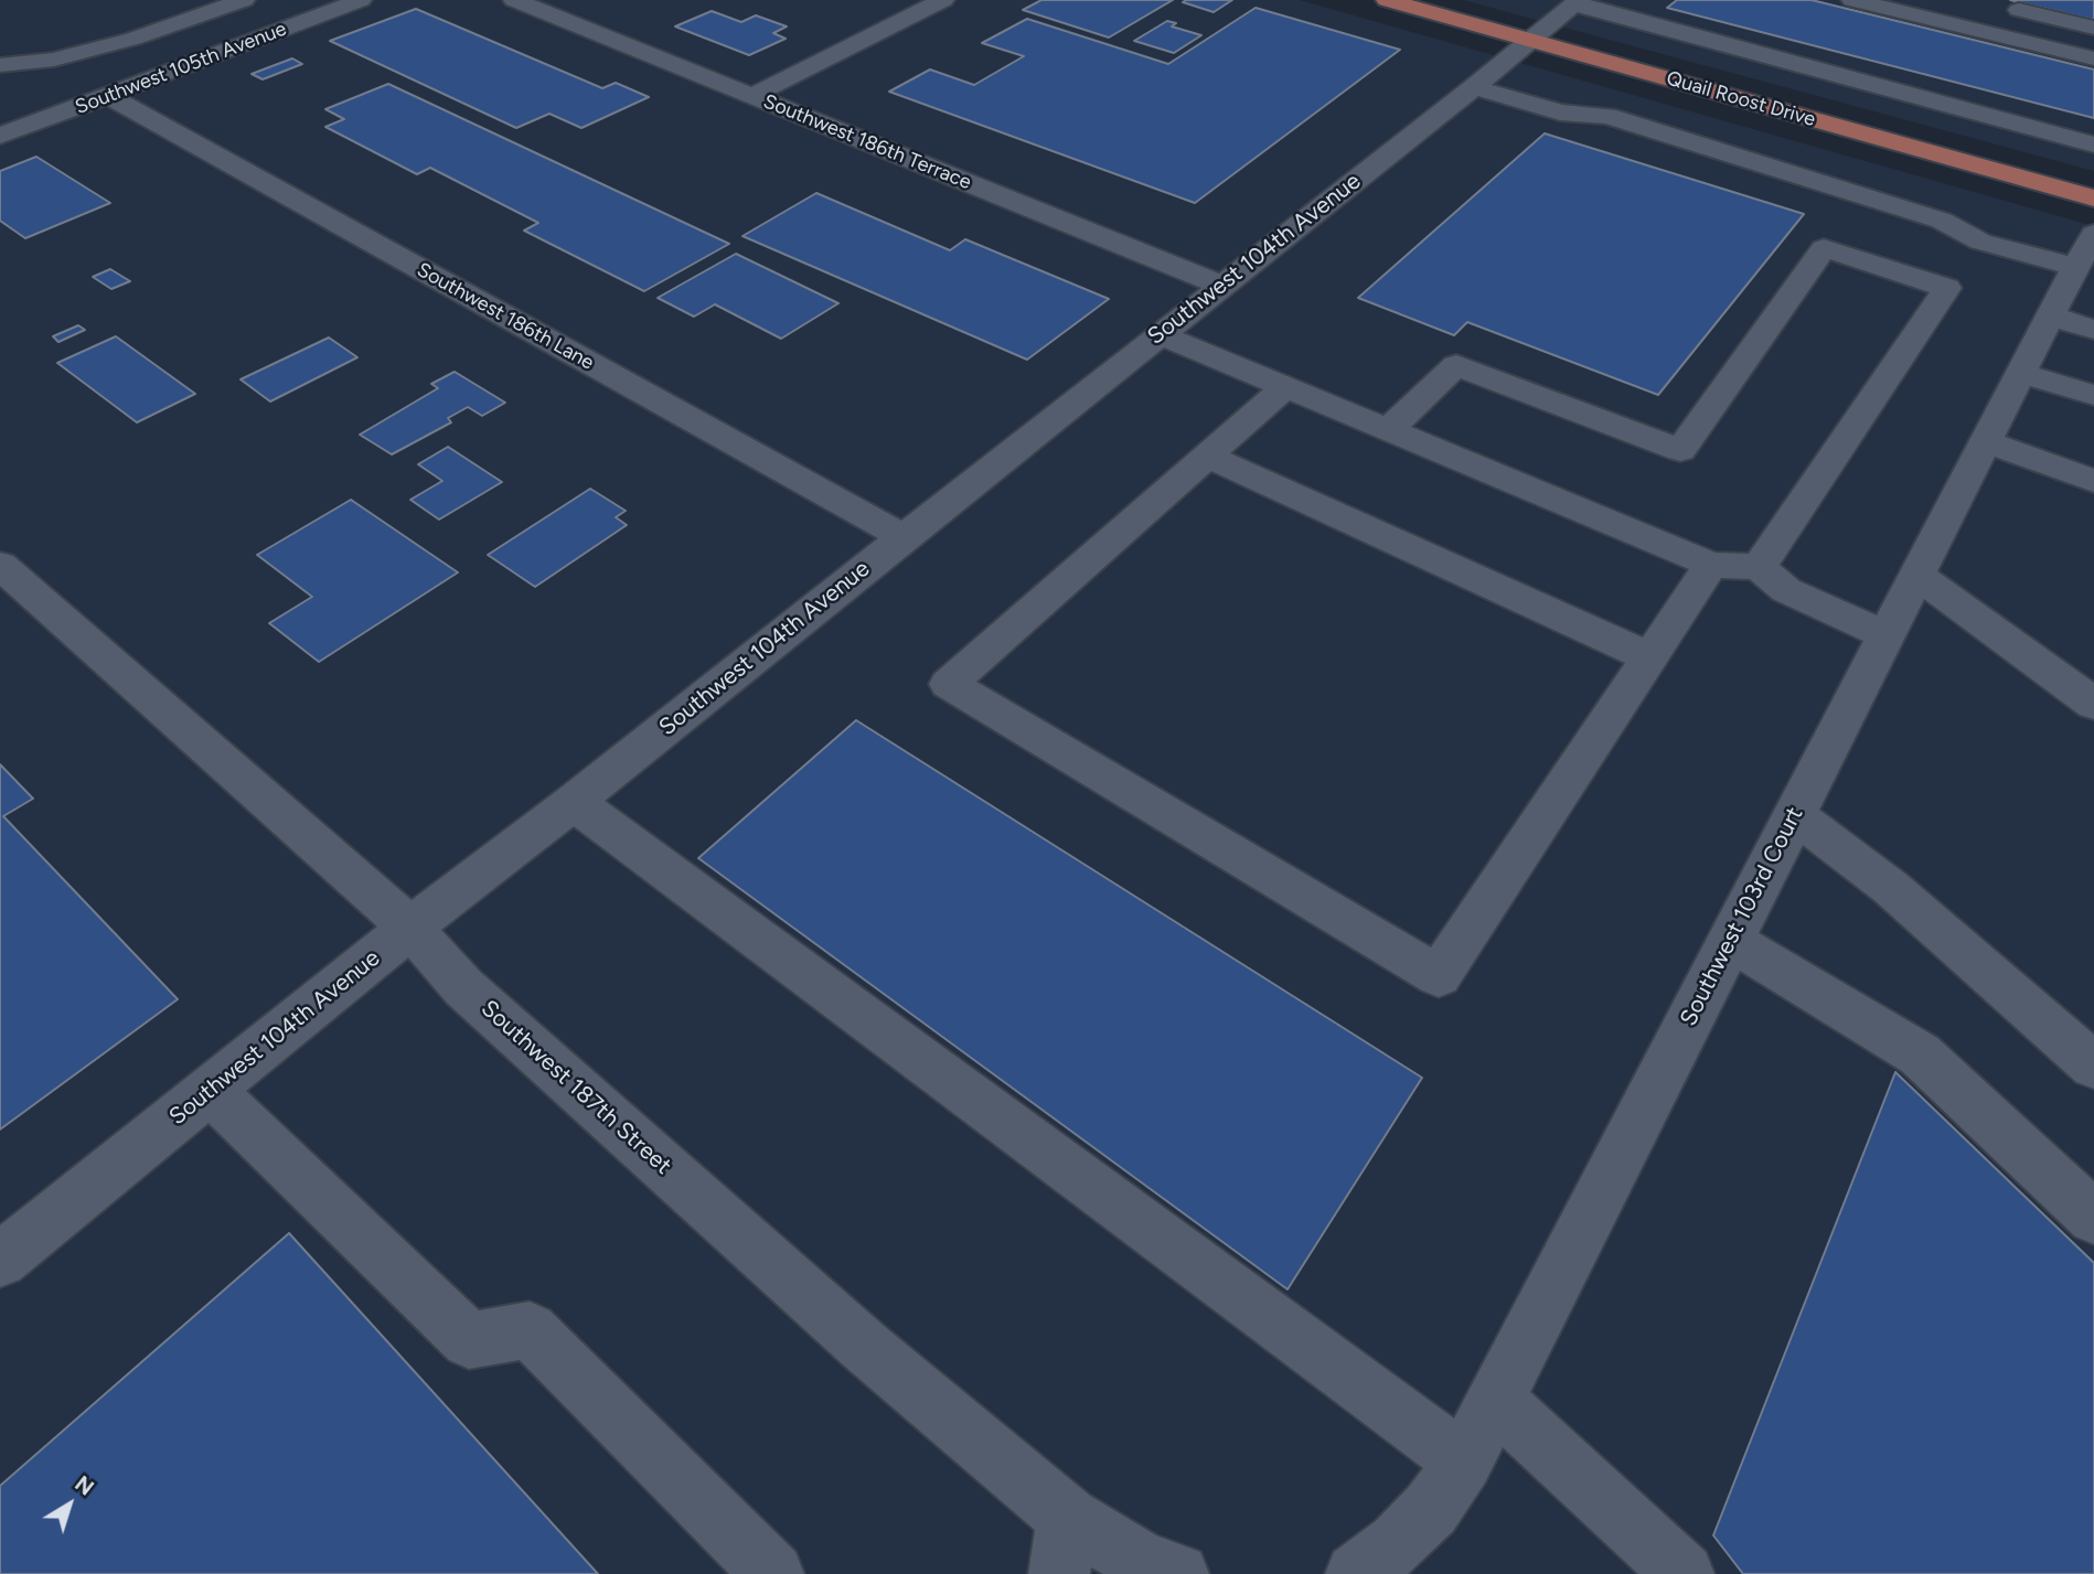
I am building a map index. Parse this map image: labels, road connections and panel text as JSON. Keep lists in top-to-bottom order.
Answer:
{
  "streets": {
    "main road": ["Quail Roost Drive"],
    "street": [
      "Southwest 105th Avenue",
      "Southwest 186th Terrace",
      "Southwest 104th Avenue",
      "Southwest 186th Lane",
      "Southwest 103rd Court",
      "Southwest 187th Street"
    ]
  },
  "crossings": [
    ["Southwest 105th Avenue", "Southwest 186th Lane"],
    ["Quail Roost Drive", "Southwest 104th Avenue"],
    ["Southwest 186th Terrace", "Southwest 104th Avenue"],
    ["Southwest 104th Avenue", "Southwest 186th Lane"],
    ["Southwest 104th Avenue", "Southwest 187th Street"]
  ],
  "north": "top right"
}
